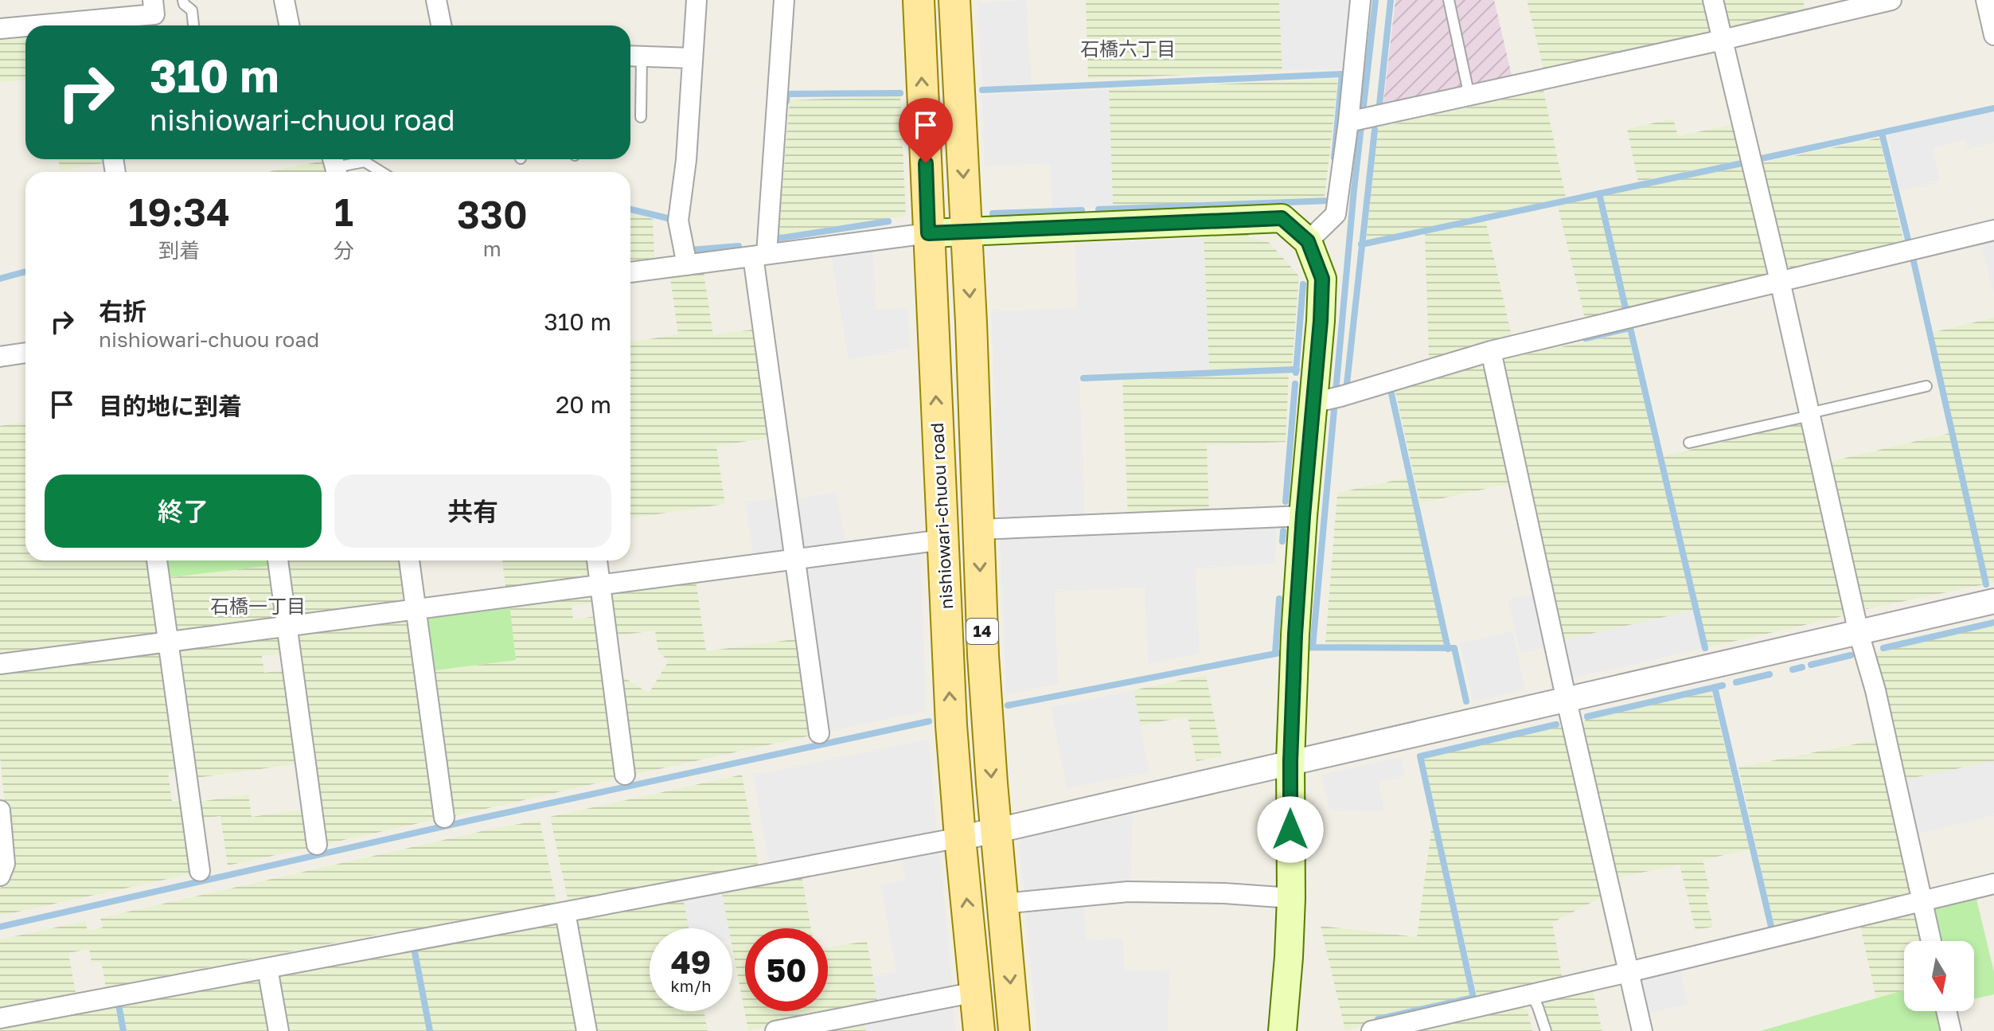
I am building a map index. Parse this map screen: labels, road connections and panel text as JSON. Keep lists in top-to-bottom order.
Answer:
{
  "streets": {
    "main road": ["nishiowari-chuou road", "14"]
  },
  "districts": ["石橋六丁目", "石橋一丁目"],
  "north": "bottom",
  "page": {
    "turn": ["310 m", "nishiowari-chuou road"],
    "eta": [
      "19:34",
      "到着",
      "1",
      "分",
      "330",
      "m"
    ],
    "list": [
      {
        "name": "右折",
        "note": "nishiowari-chuou road",
        "value": "310 m"
      },
      {
        "name": "目的地に到着",
        "value": "20 m"
      }
    ],
    "buttons": ["終了", "共有"],
    "speed": "49 km/h",
    "limit": "50"
  }
}
